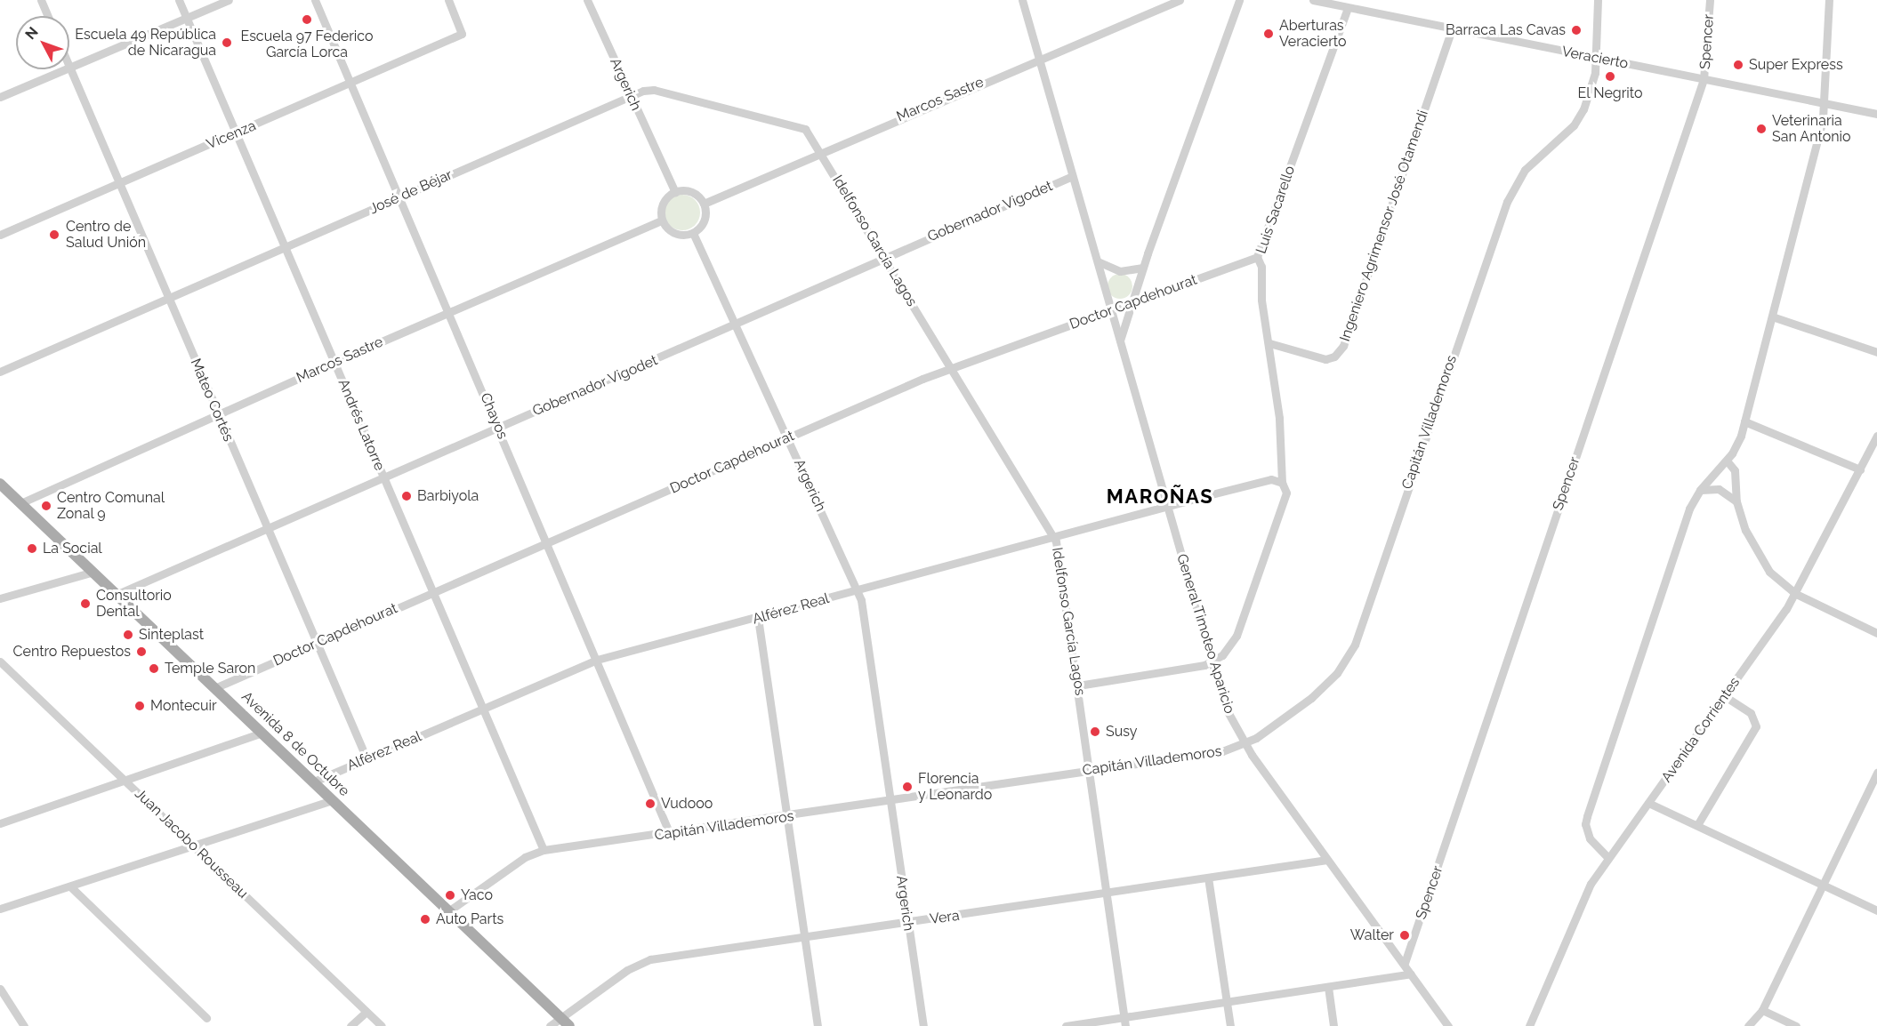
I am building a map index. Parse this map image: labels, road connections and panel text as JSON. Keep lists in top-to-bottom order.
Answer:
{
  "streets": {
    "main road": ["Avenida 8 de Octubre"],
    "street": [
      "Spencer",
      "Veracierto",
      "Argerich",
      "Marcos Sastre",
      "Vicenza",
      "José de Béjar",
      "Luis Sacarello",
      "Gobernador Vigodet",
      "Ingeniero Agrimensor José Otamendi",
      "Idelfonso García Lagos",
      "Doctor Capdehourat",
      "Mateo Cortés",
      "Chayos",
      "Capitán Villademoros",
      "Andrés Latorre",
      "Alférez Real",
      "General Timoteo Aparicio",
      "Avenida Corrientes",
      "Juan Jacobo Rousseau",
      "Vera"
    ]
  },
  "crossings": [
    ["Spencer", "Veracierto"],
    ["Spencer", "General Timoteo Aparicio"],
    ["Veracierto", "Luis Sacarello"],
    ["Veracierto", "Ingeniero Agrimensor José Otamendi"],
    ["Veracierto", "Capitán Villademoros"],
    ["Argerich", "Marcos Sastre"],
    ["Argerich", "José de Béjar"],
    ["Argerich", "Gobernador Vigodet"],
    ["Argerich", "Doctor Capdehourat"],
    ["Argerich", "Capitán Villademoros"],
    ["Argerich", "Alférez Real"],
    ["Argerich", "Vera"],
    ["Marcos Sastre", "José de Béjar"],
    ["Marcos Sastre", "Idelfonso García Lagos"],
    ["Marcos Sastre", "Mateo Cortés"],
    ["Marcos Sastre", "Chayos"],
    ["Marcos Sastre", "Andrés Latorre"],
    ["Marcos Sastre", "General Timoteo Aparicio"],
    ["Marcos Sastre", "Avenida 8 de Octubre"],
    ["Vicenza", "Mateo Cortés"],
    ["Vicenza", "Chayos"],
    ["Vicenza", "Andrés Latorre"],
    ["José de Béjar", "Idelfonso García Lagos"],
    ["José de Béjar", "Mateo Cortés"],
    ["José de Béjar", "Chayos"],
    ["José de Béjar", "Andrés Latorre"],
    ["Luis Sacarello", "Ingeniero Agrimensor José Otamendi"],
    ["Luis Sacarello", "Doctor Capdehourat"],
    ["Luis Sacarello", "Alférez Real"],
    ["Luis Sacarello", "General Timoteo Aparicio"],
    ["Gobernador Vigodet", "Idelfonso García Lagos"],
    ["Gobernador Vigodet", "Mateo Cortés"],
    ["Gobernador Vigodet", "Chayos"],
    ["Gobernador Vigodet", "Andrés Latorre"],
    ["Gobernador Vigodet", "General Timoteo Aparicio"],
    ["Gobernador Vigodet", "Avenida 8 de Octubre"],
    ["Idelfonso García Lagos", "Doctor Capdehourat"],
    ["Idelfonso García Lagos", "Capitán Villademoros"],
    ["Idelfonso García Lagos", "Alférez Real"],
    ["Idelfonso García Lagos", "Vera"],
    ["Doctor Capdehourat", "Mateo Cortés"],
    ["Doctor Capdehourat", "Chayos"],
    ["Doctor Capdehourat", "Andrés Latorre"],
    ["Doctor Capdehourat", "General Timoteo Aparicio"],
    ["Doctor Capdehourat", "Avenida 8 de Octubre"],
    ["Mateo Cortés", "Alférez Real"],
    ["Chayos", "Capitán Villademoros"],
    ["Chayos", "Alférez Real"],
    ["Capitán Villademoros", "Andrés Latorre"],
    ["Capitán Villademoros", "General Timoteo Aparicio"],
    ["Capitán Villademoros", "Avenida 8 de Octubre"],
    ["Andrés Latorre", "Alférez Real"],
    ["Alférez Real", "General Timoteo Aparicio"],
    ["Alférez Real", "Avenida 8 de Octubre"],
    ["General Timoteo Aparicio", "Vera"],
    ["Avenida 8 de Octubre", "Vera"]
  ],
  "districts": ["MAROÑAS"],
  "places": [
    "Escuela 97 Federico García Lorca",
    "Barraca Las Cavas",
    "Aberturas Veracierto",
    "Escuela 49 República de Nicaragua",
    "Super Express",
    "El Negrito",
    "Veterinaria San Antonio",
    "Centro de Salud Unión",
    "Barbiyola",
    "Centro Comunal Zonal 9",
    "La Social",
    "Consultorio Dental",
    "Sinteplast",
    "Centro Repuestos",
    "Temple Saron",
    "Montecuir",
    "Susy",
    "Florencia y Leonardo",
    "Vudooo",
    "Yaco",
    "Auto Parts",
    "Walter"
  ],
  "north": "top left"
}
